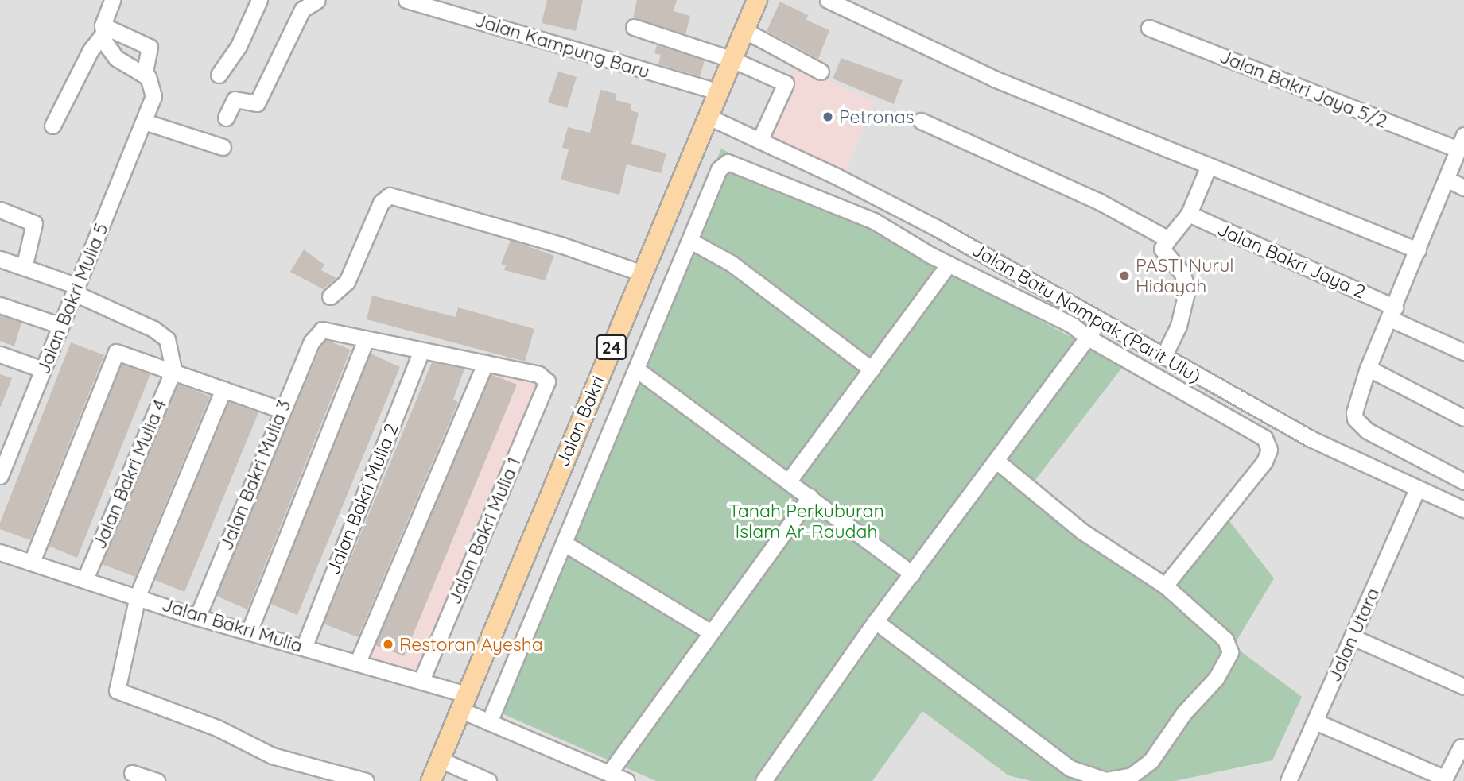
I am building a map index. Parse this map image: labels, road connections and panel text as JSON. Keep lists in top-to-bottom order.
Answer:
{
  "streets": {
    "main road": ["24", "Jalan Bakri"],
    "street": [
      "Jalan Kampung Baru",
      "Jalan Bakri Jaya 5/2",
      "Jalan Bakri Jaya 2",
      "Jalan Bakri Mulia 5",
      "Jalan Batu Nampak (Parit Ulu)",
      "Jalan Bakri Mulia 4",
      "Jalan Bakri Mulia 3",
      "Jalan Bakri Mulia 2",
      "Jalan Bakri Mulia 1",
      "Jalan Bakri Mulia",
      "Jalan Utara"
    ]
  },
  "crossings": [
    ["Jalan Kampung Baru", "Jalan Bakri"],
    ["Jalan Batu Nampak (Parit Ulu)", "Jalan Bakri"],
    ["Jalan Batu Nampak (Parit Ulu)", "Jalan Utara"],
    ["Jalan Bakri", "Jalan Bakri Mulia"],
    ["Jalan Bakri Mulia 4", "Jalan Bakri Mulia"],
    ["Jalan Bakri Mulia 3", "Jalan Bakri Mulia"],
    ["Jalan Bakri Mulia 2", "Jalan Bakri Mulia"],
    ["Jalan Bakri Mulia 1", "Jalan Bakri Mulia"]
  ],
  "parks": ["Tanah Perkuburan Islam Ar-Raudah"],
  "places": ["Petronas", "PASTI Nurul Hidayah", "Restoran Ayesha"]
}
